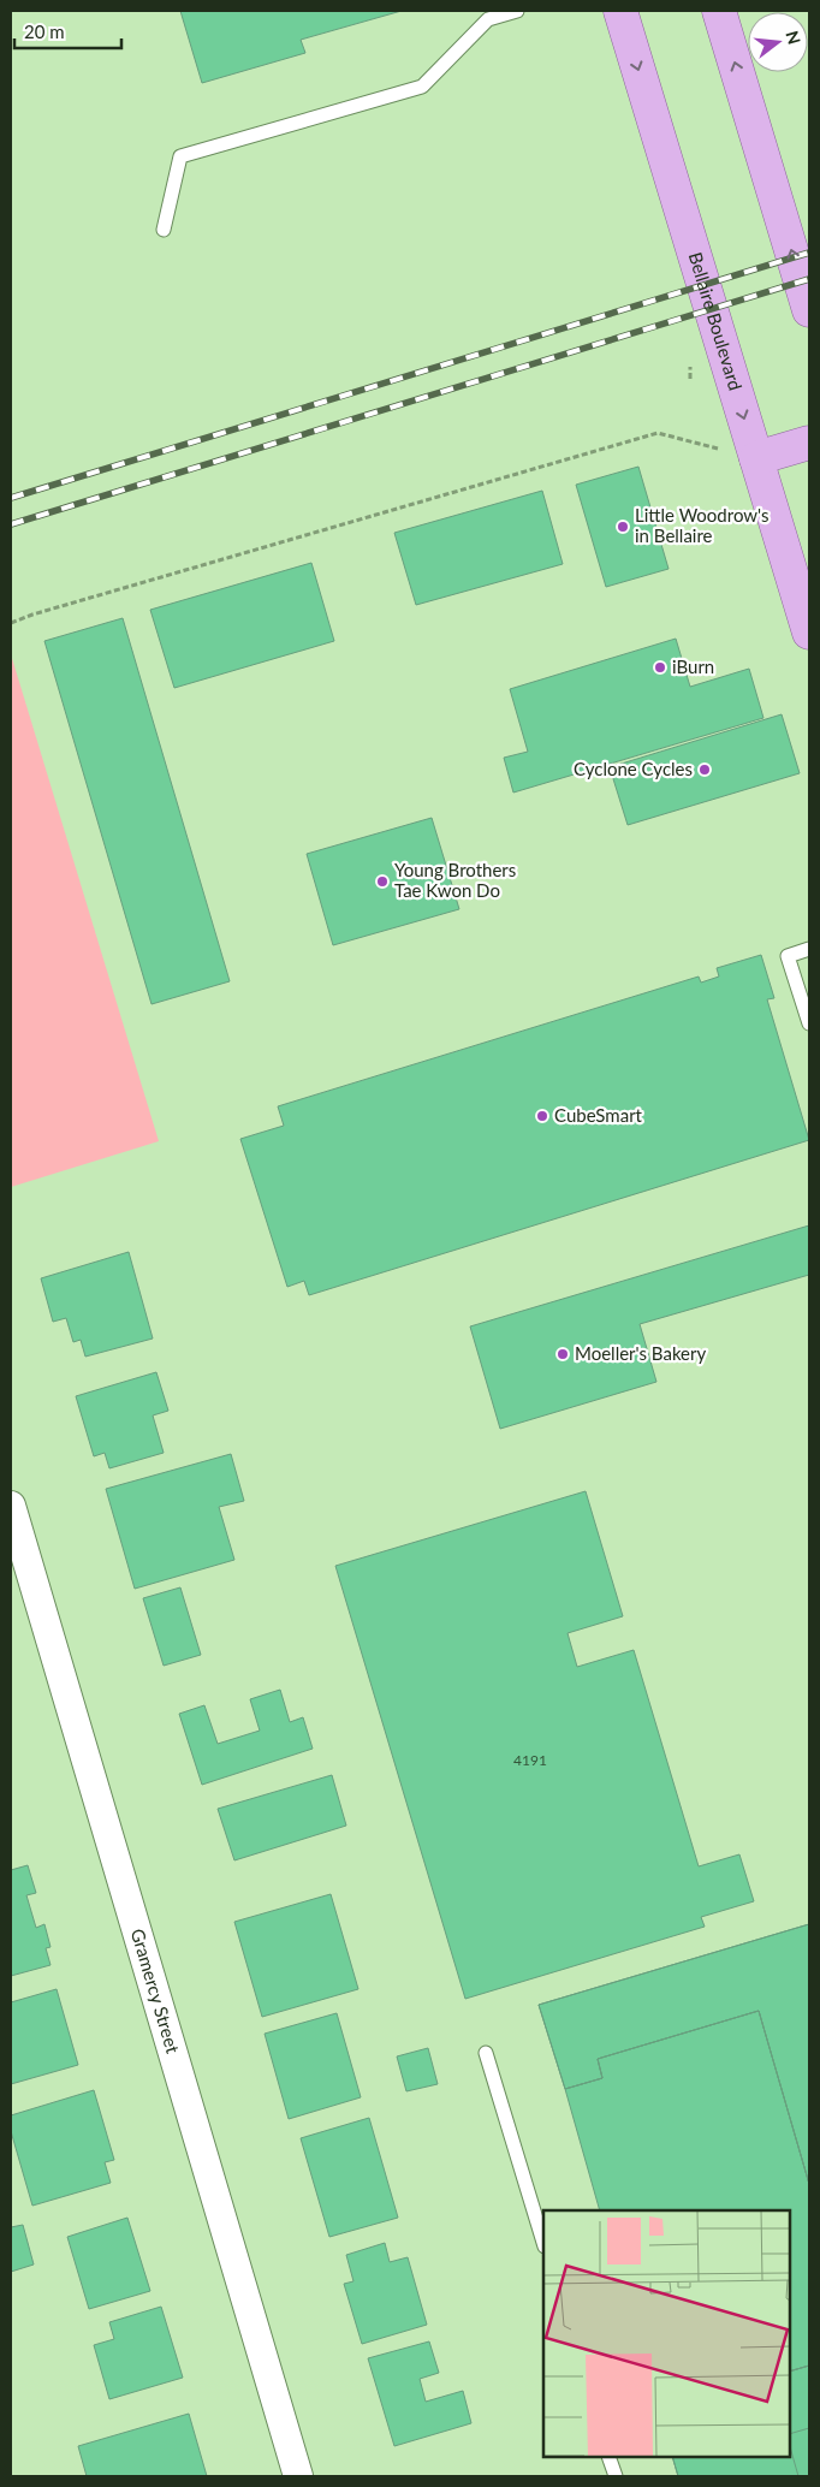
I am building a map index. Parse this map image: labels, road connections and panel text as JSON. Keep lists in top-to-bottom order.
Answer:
{
  "streets": {
    "main road": ["Bellaire Boulevard"],
    "street": ["Gramercy Street"]
  },
  "places": [
    "Little Woodrow's in Bellaire",
    "iBurn",
    "Cyclone Cycles",
    "Young Brothers Tae Kwon Do",
    "CubeSmart",
    "Moeller's Bakery"
  ],
  "house_numbers": ["4191"],
  "scale_bar": "20 m",
  "north": "right"
}
